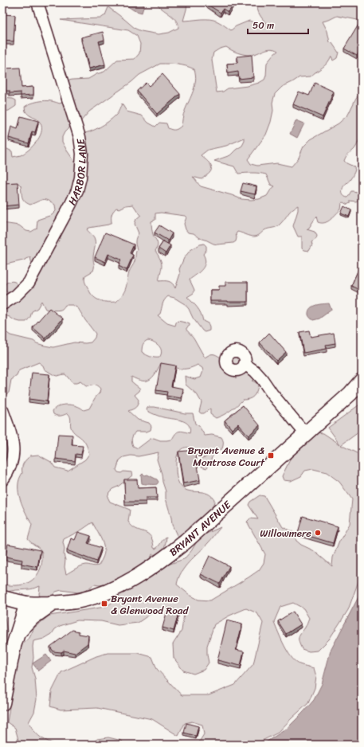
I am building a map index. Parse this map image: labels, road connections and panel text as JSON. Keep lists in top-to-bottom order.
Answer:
{
  "streets": {
    "main road": ["BRYANT AVENUE"],
    "street": ["HARBOR LANE"]
  },
  "places": {
    "transit": ["Bryant Avenue & Montrose Court", "Bryant Avenue & Glenwood Road"],
    "other": ["Willowmere"]
  },
  "scale_bar": "50 m"
}
